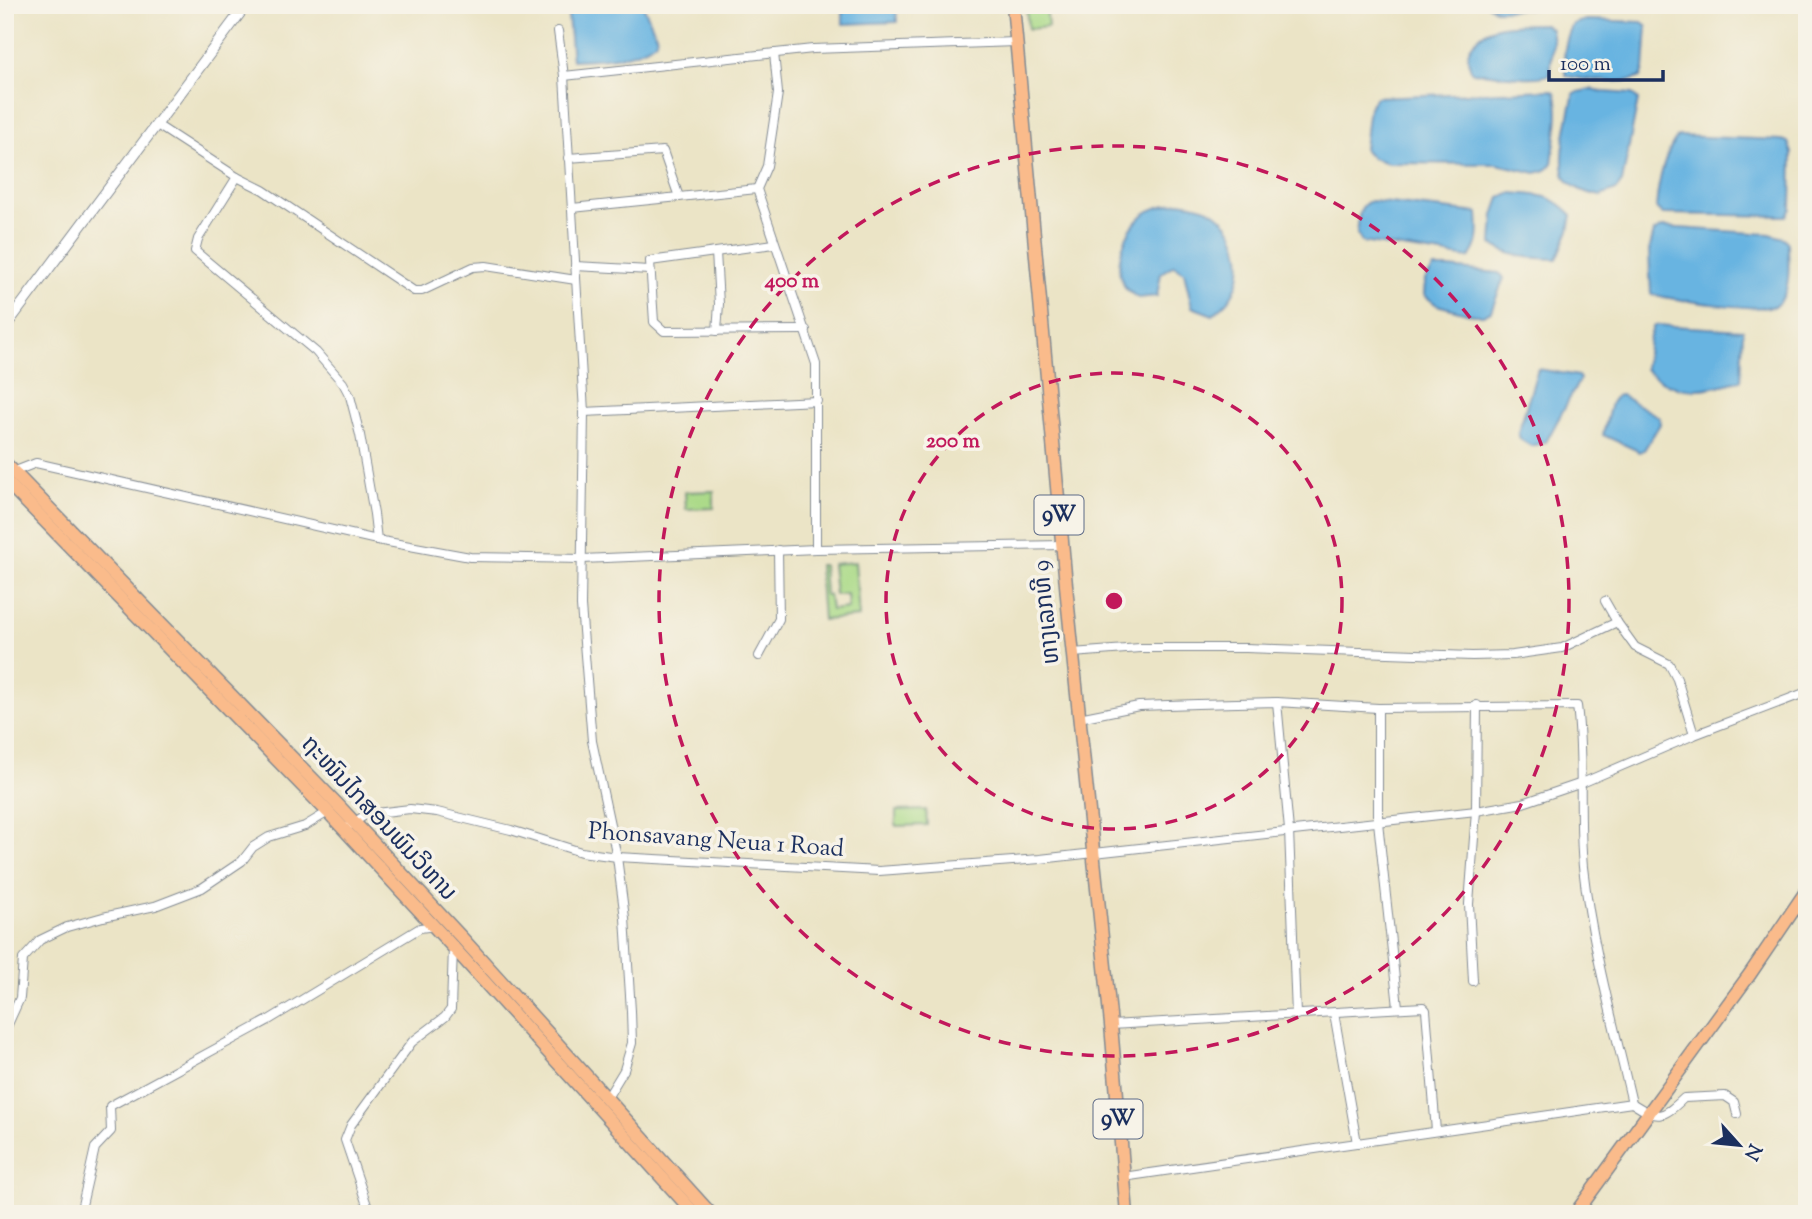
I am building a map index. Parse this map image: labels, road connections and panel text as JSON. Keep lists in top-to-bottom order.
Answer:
{
  "streets": {
    "main road": ["9W", "ທາງເລກທີ 9", "ຖະໜົນໄກສອນພົມວິຫານ"],
    "street": ["Phonsavang Neua 1 Road"]
  },
  "crossings": [
    ["ທາງເລກທີ 9", "Phonsavang Neua 1 Road"],
    ["ຖະໜົນໄກສອນພົມວິຫານ", "Phonsavang Neua 1 Road"]
  ],
  "scale_bar": "100 m",
  "north": "bottom right",
  "rings": ["400 m", "200 m"]
}
